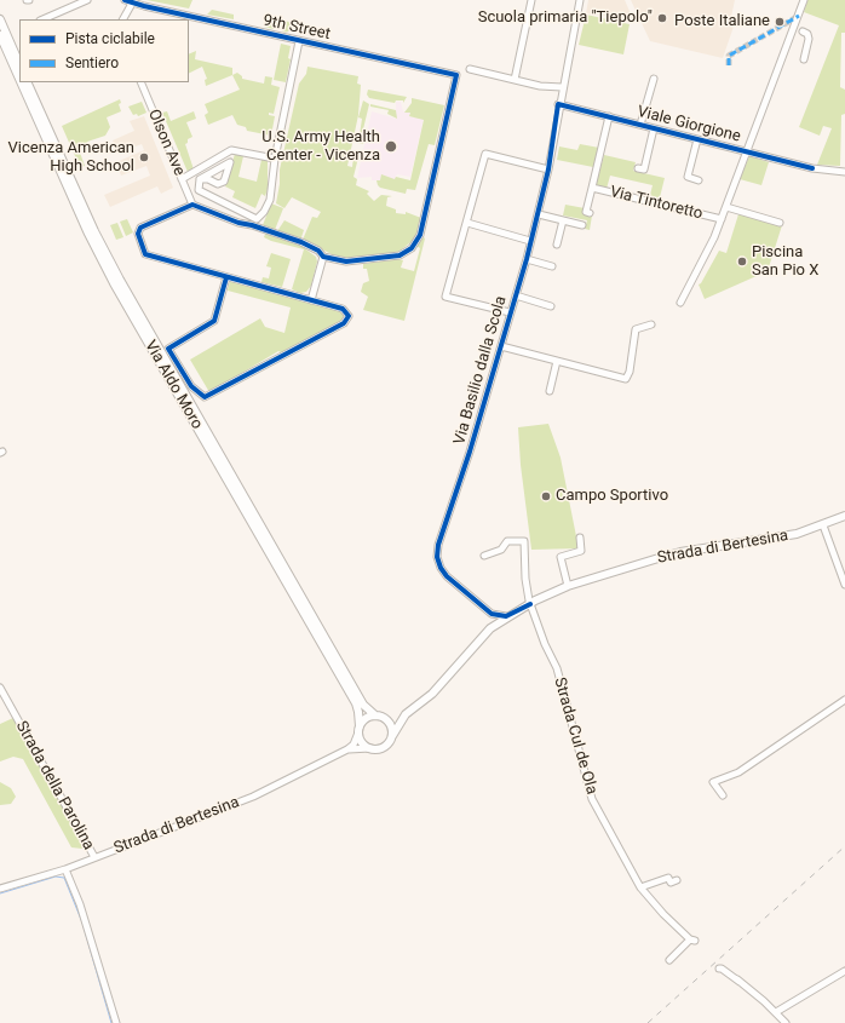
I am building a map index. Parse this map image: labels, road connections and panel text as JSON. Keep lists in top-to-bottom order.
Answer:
{
  "streets": {
    "main road": ["Via Aldo Moro", "Strada di Bertesina"],
    "street": [
      "9th Street",
      "Viale Giorgione",
      "Olson Ave",
      "Via Tintoretto",
      "Via Basilio dalla Scola",
      "Strada Cul de Ola",
      "Strada della Parolina"
    ]
  },
  "crossings": [
    ["Viale Giorgione", "Via Tintoretto"],
    ["Viale Giorgione", "Via Basilio dalla Scola"],
    ["Via Basilio dalla Scola", "Strada di Bertesina"],
    ["Via Aldo Moro", "Strada di Bertesina"],
    ["Strada di Bertesina", "Strada Cul de Ola"],
    ["Strada di Bertesina", "Strada della Parolina"]
  ],
  "places": [
    "Scuola primaria \"Tiepolo\"",
    "Poste Italiane",
    "U.S. Army Health Center - Vicenza",
    "Vicenza American High School",
    "Piscina San Pio X",
    "Campo Sportivo"
  ],
  "legend": ["Pista ciclabile", "Sentiero"]
}
